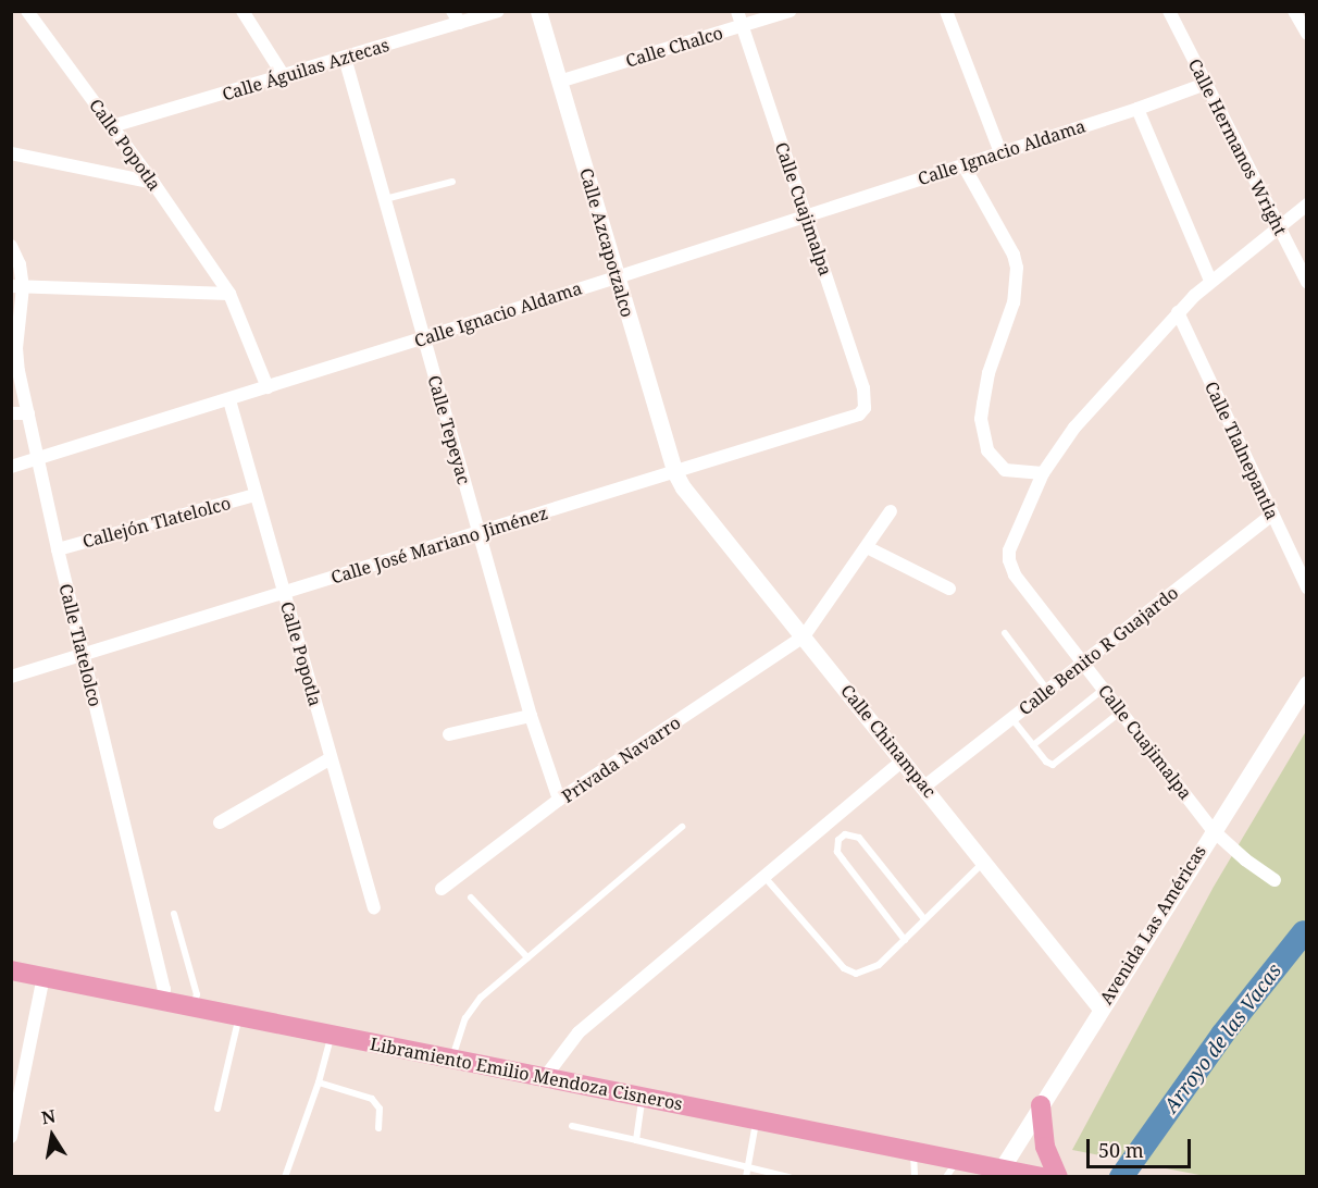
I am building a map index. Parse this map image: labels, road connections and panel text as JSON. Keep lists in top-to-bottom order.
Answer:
{
  "streets": {
    "main road": ["Libramiento Emilio Mendoza Cisneros"],
    "street": [
      "Calle Chalco",
      "Calle Águilas Aztecas",
      "Calle Popotla",
      "Calle Hermanos Wright",
      "Calle Ignacio Aldama",
      "Calle Cuajimalpa",
      "Calle Azcapotzalco",
      "Calle Tepeyac",
      "Calle Tlalnepantla",
      "Callejón Tlatelolco",
      "Calle José Mariano Jiménez",
      "Calle Tlatelolco",
      "Calle Benito R Guajardo",
      "Calle Chinampac",
      "Privada Navarro",
      "Avenida Las Américas"
    ]
  },
  "crossings": [
    ["Calle Chalco", "Calle Cuajimalpa"],
    ["Calle Chalco", "Calle Azcapotzalco"],
    ["Calle Águilas Aztecas", "Calle Popotla"],
    ["Calle Águilas Aztecas", "Calle Tepeyac"],
    ["Calle Popotla", "Calle Ignacio Aldama"],
    ["Calle Popotla", "Callejón Tlatelolco"],
    ["Calle Popotla", "Calle José Mariano Jiménez"],
    ["Calle Hermanos Wright", "Calle Ignacio Aldama"],
    ["Calle Ignacio Aldama", "Calle Cuajimalpa"],
    ["Calle Ignacio Aldama", "Calle Azcapotzalco"],
    ["Calle Ignacio Aldama", "Calle Tepeyac"],
    ["Calle Ignacio Aldama", "Calle Tlatelolco"],
    ["Calle Cuajimalpa", "Calle José Mariano Jiménez"],
    ["Calle Cuajimalpa", "Calle Benito R Guajardo"],
    ["Calle Cuajimalpa", "Avenida Las Américas"],
    ["Calle Azcapotzalco", "Calle José Mariano Jiménez"],
    ["Calle Azcapotzalco", "Calle Chinampac"],
    ["Calle Tepeyac", "Calle José Mariano Jiménez"],
    ["Calle Tepeyac", "Privada Navarro"],
    ["Calle Tlalnepantla", "Calle Benito R Guajardo"],
    ["Callejón Tlatelolco", "Calle Tlatelolco"],
    ["Calle José Mariano Jiménez", "Calle Tlatelolco"],
    ["Calle José Mariano Jiménez", "Calle Chinampac"],
    ["Calle Tlatelolco", "Libramiento Emilio Mendoza Cisneros"],
    ["Calle Benito R Guajardo", "Calle Chinampac"],
    ["Calle Chinampac", "Privada Navarro"],
    ["Calle Chinampac", "Avenida Las Américas"],
    ["Avenida Las Américas", "Libramiento Emilio Mendoza Cisneros"]
  ],
  "water": ["Arroyo de las Vacas"],
  "scale_bar": "50 m",
  "north": "top"
}
